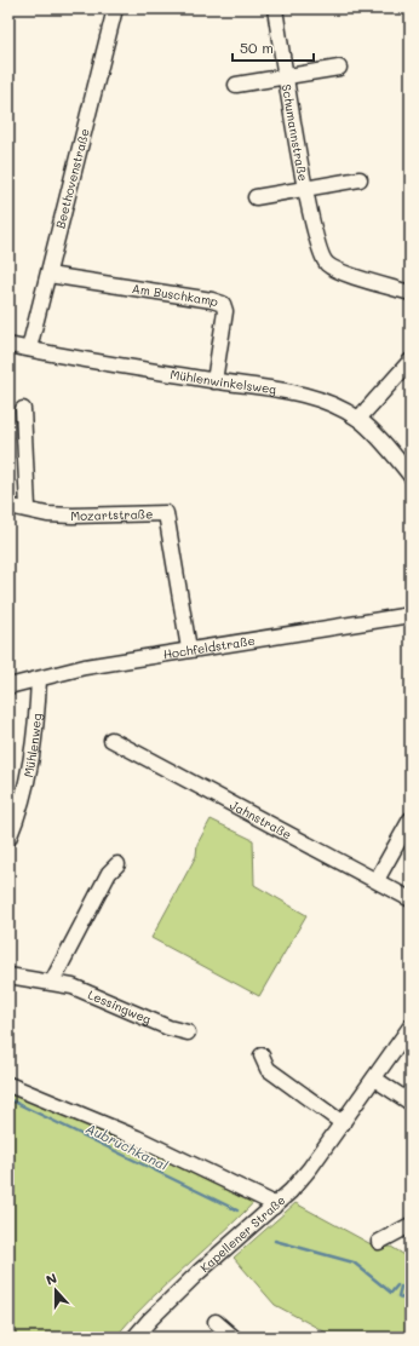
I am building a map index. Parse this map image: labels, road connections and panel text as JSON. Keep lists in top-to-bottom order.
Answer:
{
  "streets": {
    "street": [
      "Schumannstraße",
      "Beethovenstraße",
      "Am Buschkamp",
      "Mühlenwinkelsweg",
      "Mozartstraße",
      "Hochfeldstraße",
      "Mühlenweg",
      "Jahnstraße",
      "Lessingweg",
      "Kapellener Straße"
    ]
  },
  "crossings": [
    ["Beethovenstraße", "Am Buschkamp"],
    ["Beethovenstraße", "Mühlenwinkelsweg"],
    ["Am Buschkamp", "Mühlenwinkelsweg"],
    ["Mozartstraße", "Hochfeldstraße"],
    ["Hochfeldstraße", "Mühlenweg"]
  ],
  "water": ["Aubruchkanal"],
  "scale_bar": "50 m",
  "north": "top"
}
